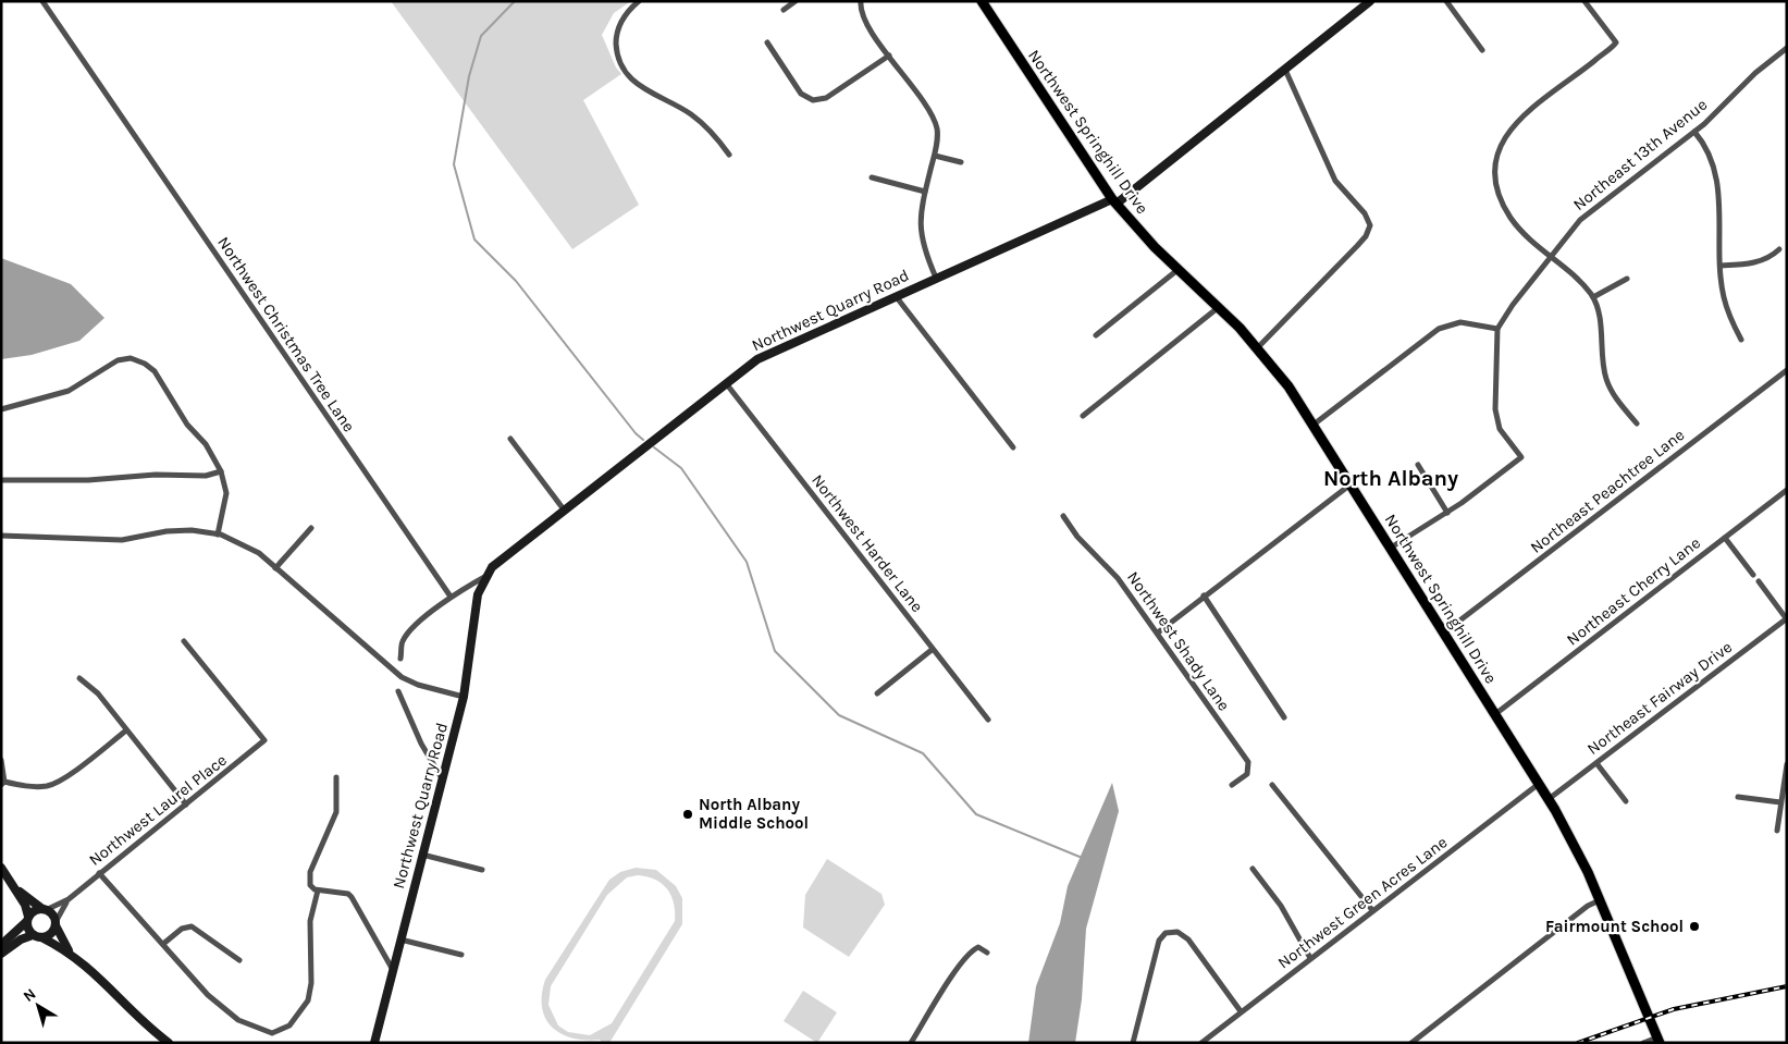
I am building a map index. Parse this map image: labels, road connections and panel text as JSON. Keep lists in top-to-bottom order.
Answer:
{
  "streets": {
    "main road": ["Northwest Springhill Drive"],
    "street": [
      "Northeast 13th Avenue",
      "Northwest Quarry Road",
      "Northwest Christmas Tree Lane",
      "Northeast Peachtree Lane",
      "Northwest Harder Lane",
      "Northeast Cherry Lane",
      "Northwest Shady Lane",
      "Northeast Fairway Drive",
      "Northwest Laurel Place",
      "Northwest Green Acres Lane"
    ]
  },
  "crossings": [
    ["Northwest Springhill Drive", "Northwest Quarry Road"],
    ["Northwest Springhill Drive", "Northeast Peachtree Lane"],
    ["Northwest Springhill Drive", "Northeast Cherry Lane"],
    ["Northwest Springhill Drive", "Northeast Fairway Drive"],
    ["Northwest Springhill Drive", "Northwest Green Acres Lane"],
    ["Northwest Quarry Road", "Northwest Christmas Tree Lane"],
    ["Northwest Quarry Road", "Northwest Harder Lane"]
  ],
  "districts": ["North Albany"],
  "places": ["North Albany Middle School", "Fairmount School"],
  "north": "top left"
}
